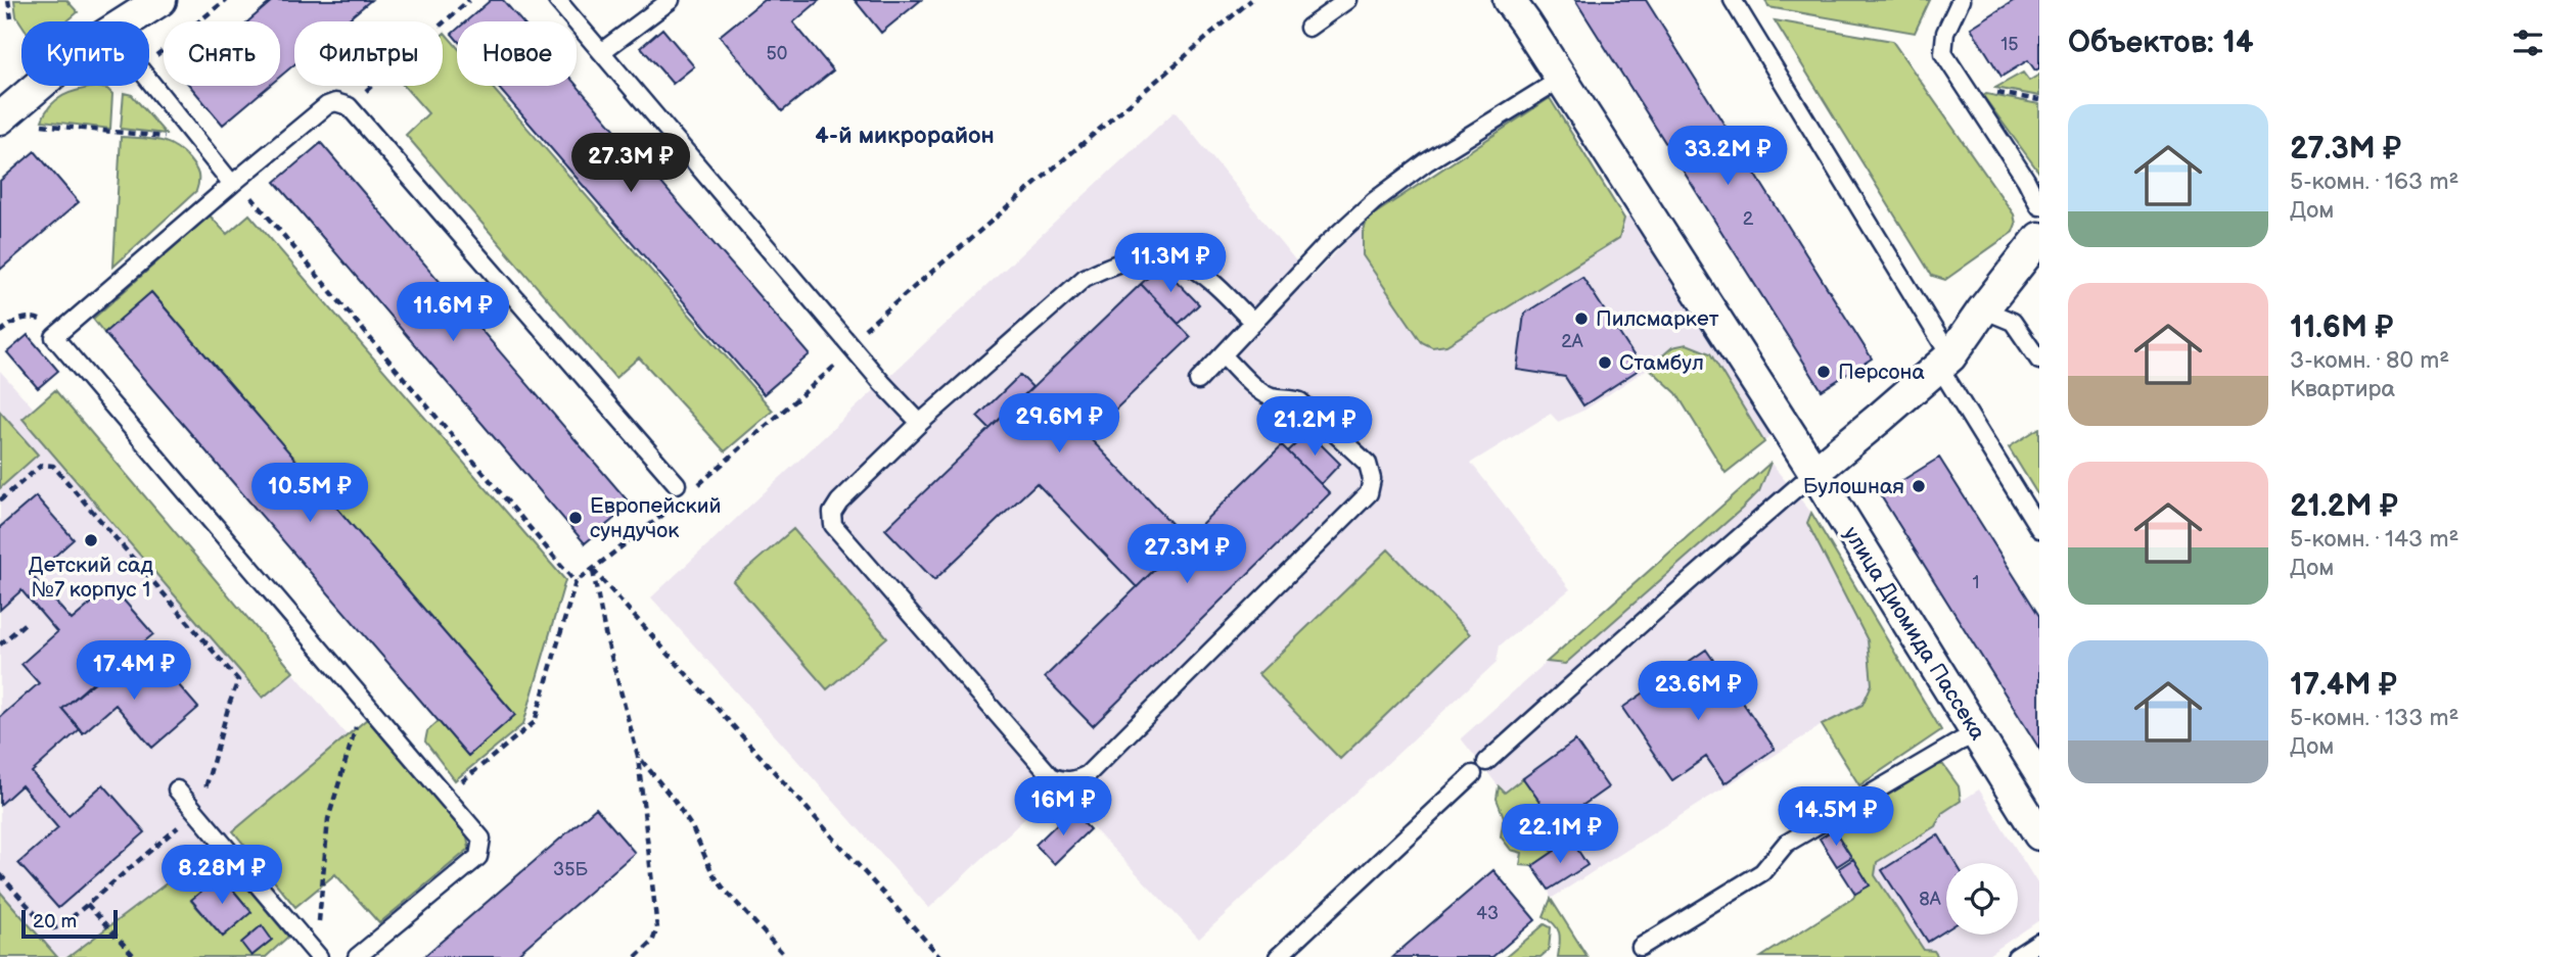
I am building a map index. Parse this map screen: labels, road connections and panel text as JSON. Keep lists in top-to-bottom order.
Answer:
{
  "streets": {
    "street": ["улица Диомида Пассека"]
  },
  "districts": ["4-й микрорайон"],
  "places": [
    "Пилсмаркет",
    "Стамбул",
    "Персона",
    "Булошная",
    "Европейский сундучок",
    "Детский сад №7 корпус 1"
  ],
  "house_numbers": [
    "15",
    "50",
    "2",
    "2А",
    "1",
    "35Б",
    "8А",
    "43"
  ],
  "scale_bar": "20 m",
  "page": {
    "heading": "Объектов: 14",
    "chip": [
      "Купить",
      "Снять",
      "Фильтры",
      "Новое"
    ],
    "list": [
      {
        "name": "27.3M ₽",
        "note": "5-комн. · 163 m² · Дом"
      },
      {
        "name": "11.6M ₽",
        "note": "3-комн. · 80 m² · Квартира"
      },
      {
        "name": "21.2M ₽",
        "note": "5-комн. · 143 m² · Дом"
      },
      {
        "name": "17.4M ₽",
        "note": "5-комн. · 133 m² · Дом"
      }
    ],
    "price": [
      "33.2M ₽",
      "27.3M ₽",
      "11.3M ₽",
      "11.6M ₽",
      "29.6M ₽",
      "21.2M ₽",
      "10.5M ₽",
      "27.3M ₽",
      "17.4M ₽",
      "23.6M ₽",
      "16M ₽",
      "14.5M ₽",
      "22.1M ₽",
      "8.28M ₽"
    ],
    "scale": "20 m"
  }
}
